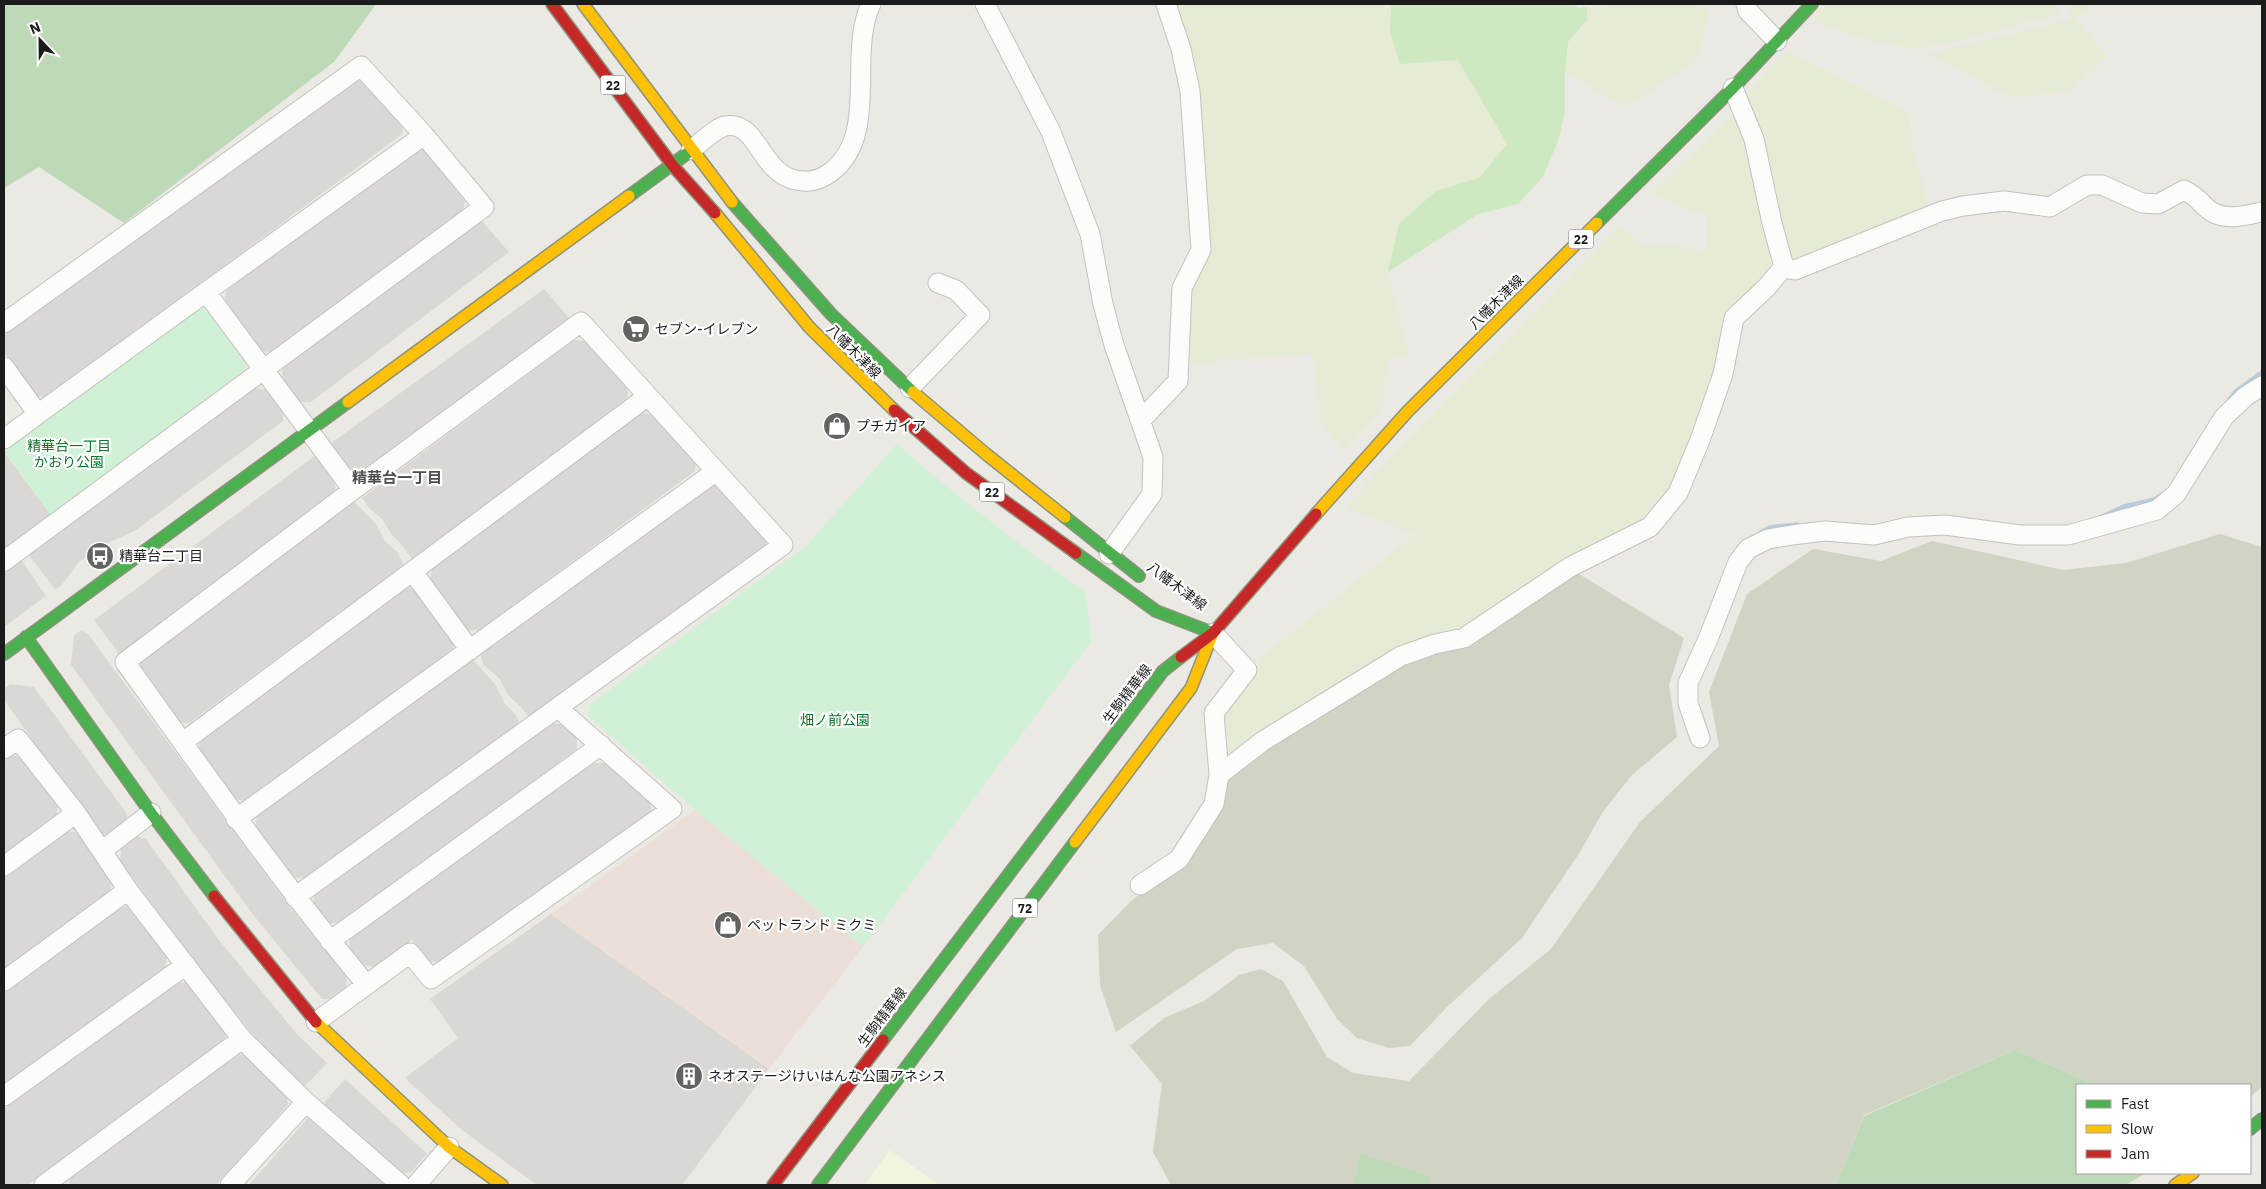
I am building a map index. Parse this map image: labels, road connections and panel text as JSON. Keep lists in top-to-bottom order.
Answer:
{
  "streets": {
    "main road": [
      "22",
      "八幡木津線",
      "生駒精華線",
      "72"
    ]
  },
  "crossings": [
    ["八幡木津線", "生駒精華線"],
    ["八幡木津線", "72"],
    ["生駒精華線", "72"]
  ],
  "districts": ["精華台一丁目"],
  "parks": ["精華台一丁目 かおり公園", "畑ノ前公園"],
  "places": {
    "supermarket": ["セブン-イレブン"],
    "shop": ["プチガイア", "ペットランド ミクミ"],
    "bus stop": ["精華台二丁目"],
    "building": ["ネオステージけいはんな公園アネシス"]
  },
  "legend": ["Fast", "Slow", "Jam"],
  "north": "top"
}
